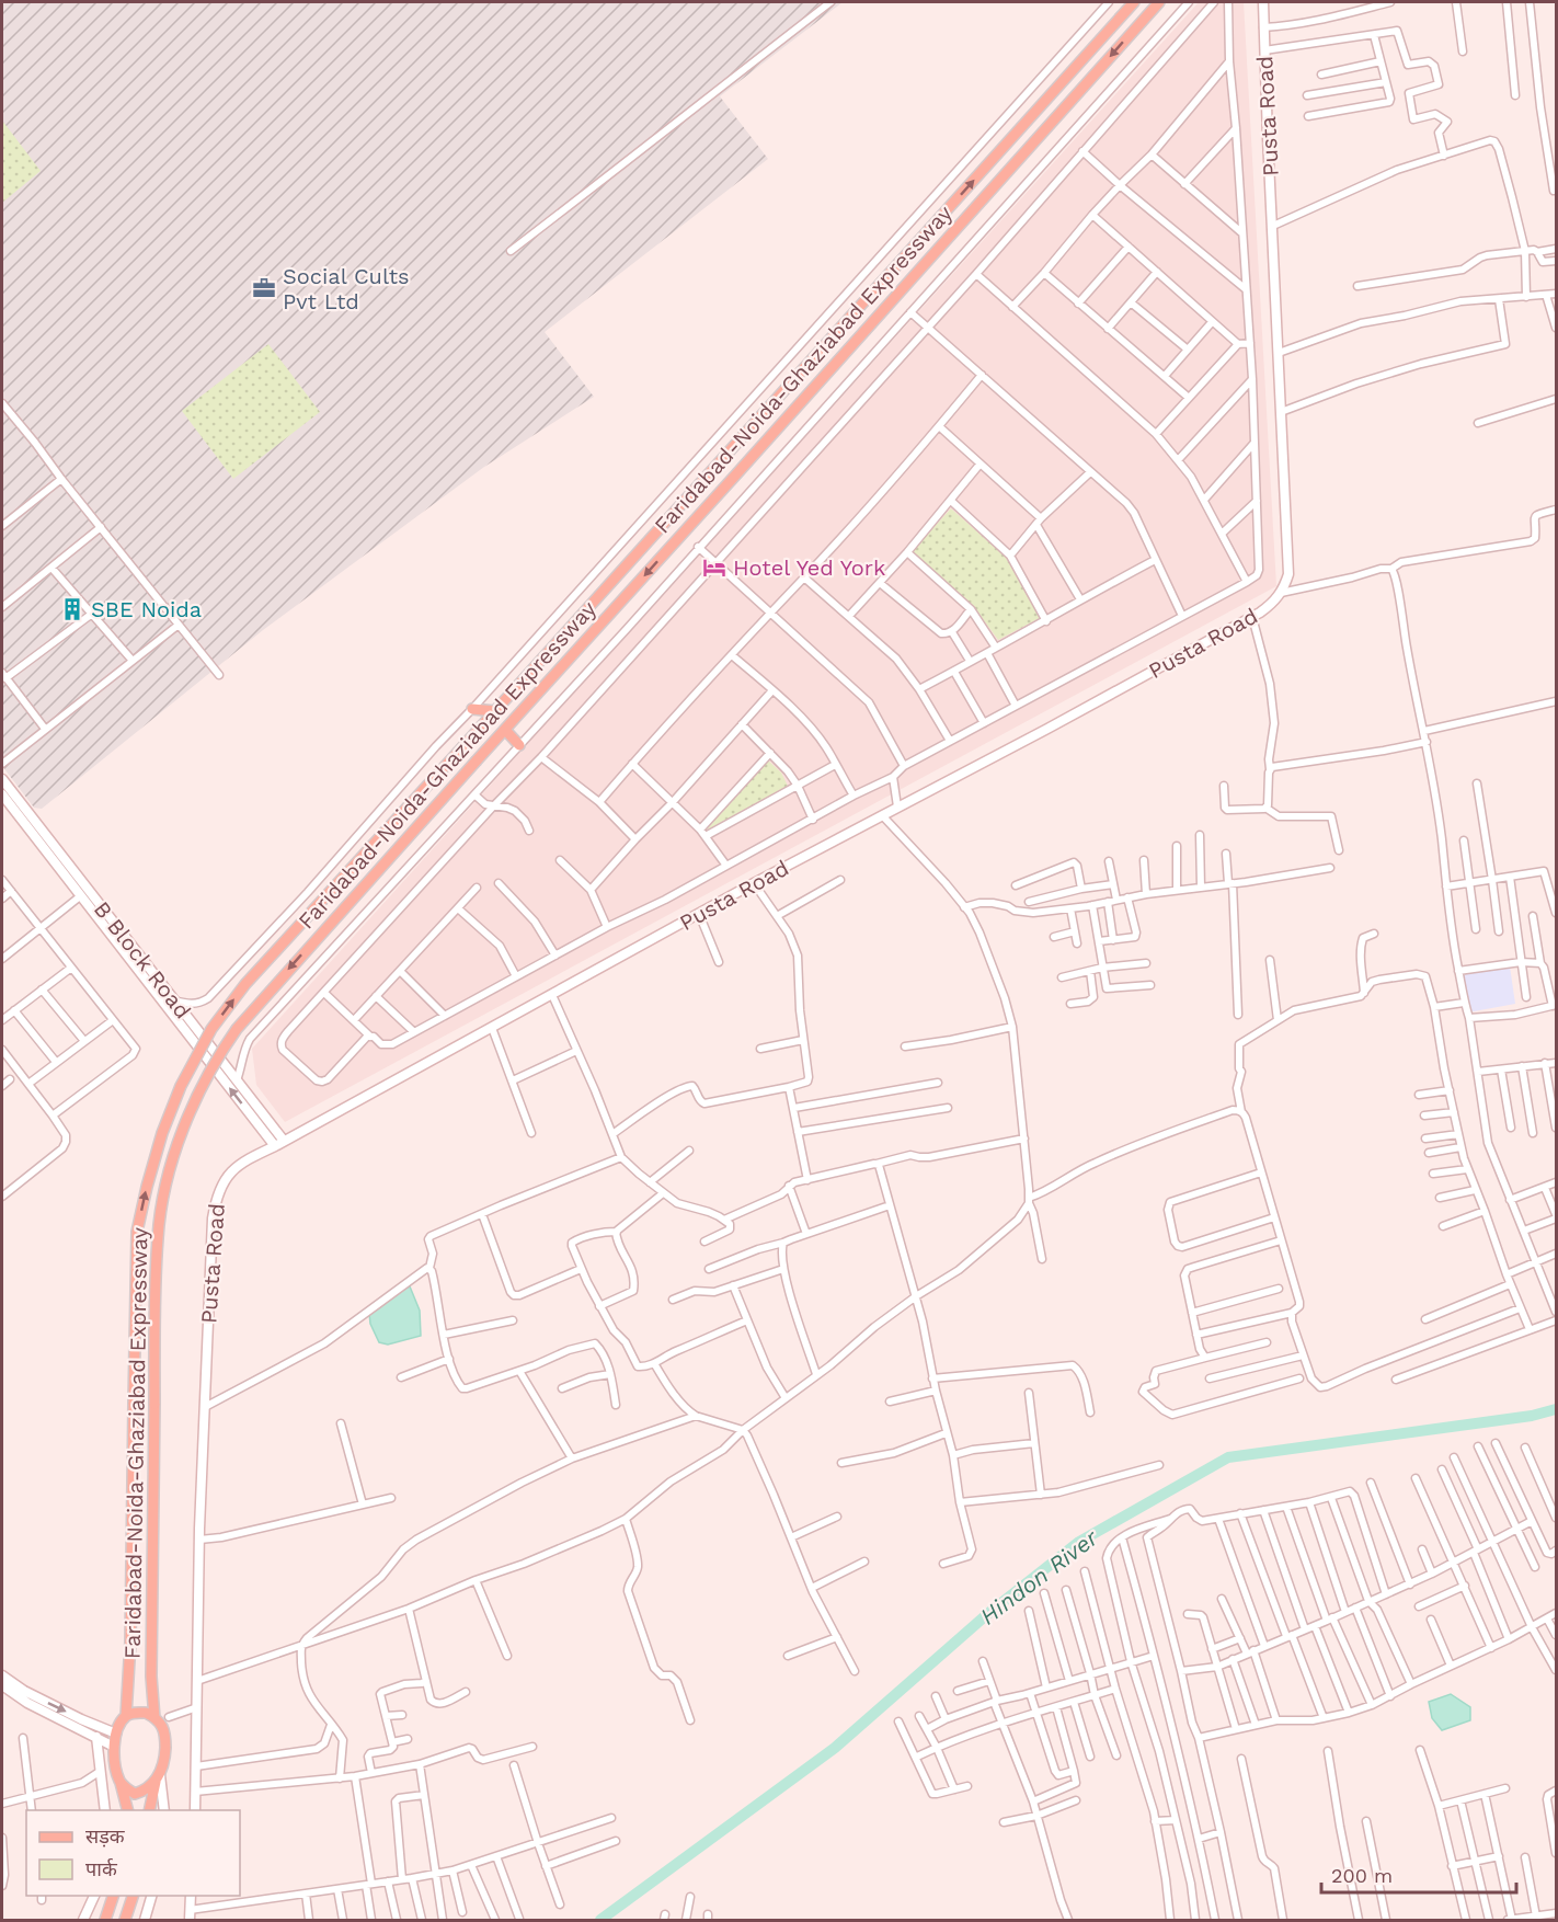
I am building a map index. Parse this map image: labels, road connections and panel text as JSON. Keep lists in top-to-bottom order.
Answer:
{
  "streets": {
    "main road": ["Faridabad-Noida-Ghaziabad Expressway"],
    "street": ["Pusta Road", "B Block Road"]
  },
  "crossings": [
    ["Pusta Road", "B Block Road"]
  ],
  "water": ["Hindon River"],
  "places": {
    "office": ["Social Cults Pvt Ltd"],
    "hotel": ["Hotel Yed York"],
    "building": ["SBE Noida"]
  },
  "legend": ["सड़क", "पार्क"],
  "scale_bar": "200 m"
}
